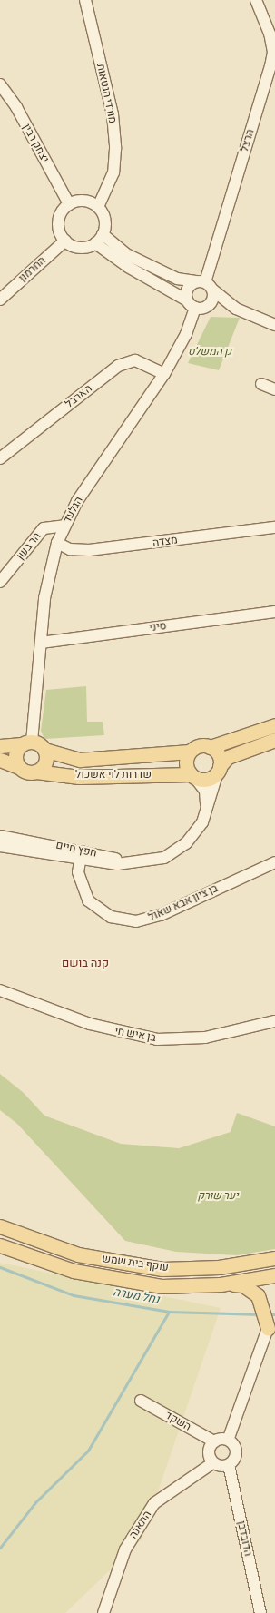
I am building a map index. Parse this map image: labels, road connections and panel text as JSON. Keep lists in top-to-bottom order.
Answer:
{
  "streets": {
    "main road": ["שדרות לוי אשכול", "עוקף בית שמש"],
    "street": [
      "מורדי הגטאות",
      "הרצל",
      "יצחק רבין",
      "החרמון",
      "הארבל",
      "הגלעד",
      "מצדה",
      "הר בשן",
      "סיני",
      "חפץ חיים",
      "בן ציון אבא שאול",
      "בן איש חי",
      "השקד",
      "התאנה",
      "הדובדבן"
    ]
  },
  "crossings": [
    ["מורדי הגטאות", "יצחק רבין"],
    ["מורדי הגטאות", "החרמון"],
    ["הרצל", "הגלעד"],
    ["יצחק רבין", "החרמון"],
    ["הארבל", "הגלעד"],
    ["הגלעד", "מצדה"],
    ["הגלעד", "הר בשן"],
    ["הגלעד", "סיני"],
    ["הגלעד", "שדרות לוי אשכול"],
    ["שדרות לוי אשכול", "חפץ חיים"],
    ["חפץ חיים", "בן ציון אבא שאול"],
    ["השקד", "התאנה"],
    ["השקד", "הדובדבן"],
    ["התאנה", "הדובדבן"]
  ],
  "districts": ["קנה בושם"],
  "water": ["נחל מערה"],
  "parks": ["גן המשלט", "יער שורק"]
}
